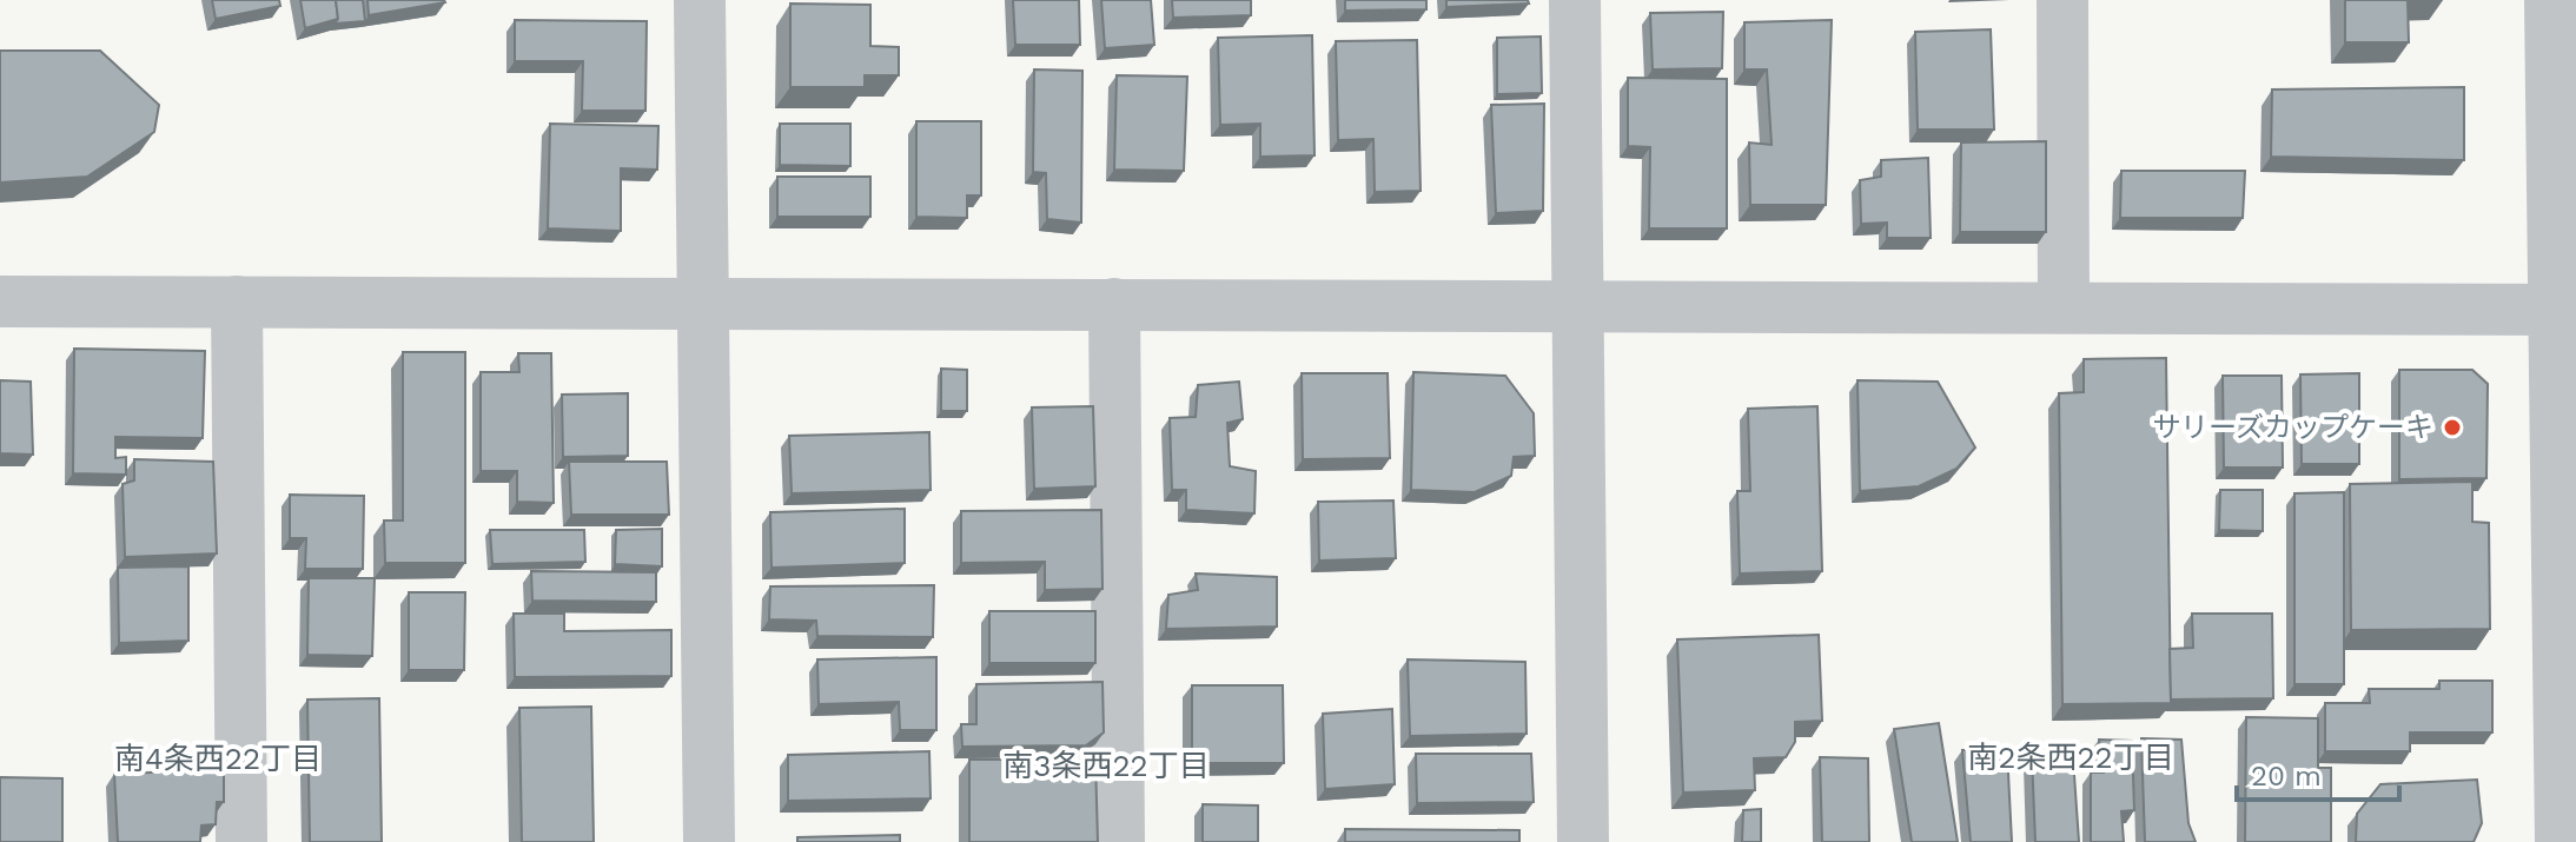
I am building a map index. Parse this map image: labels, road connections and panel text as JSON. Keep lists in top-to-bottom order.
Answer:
{
  "districts": ["南2条西22丁目", "南4条西22丁目", "南3条西22丁目"],
  "places": ["サリーズカップケーキ"],
  "scale_bar": "20 m"
}
